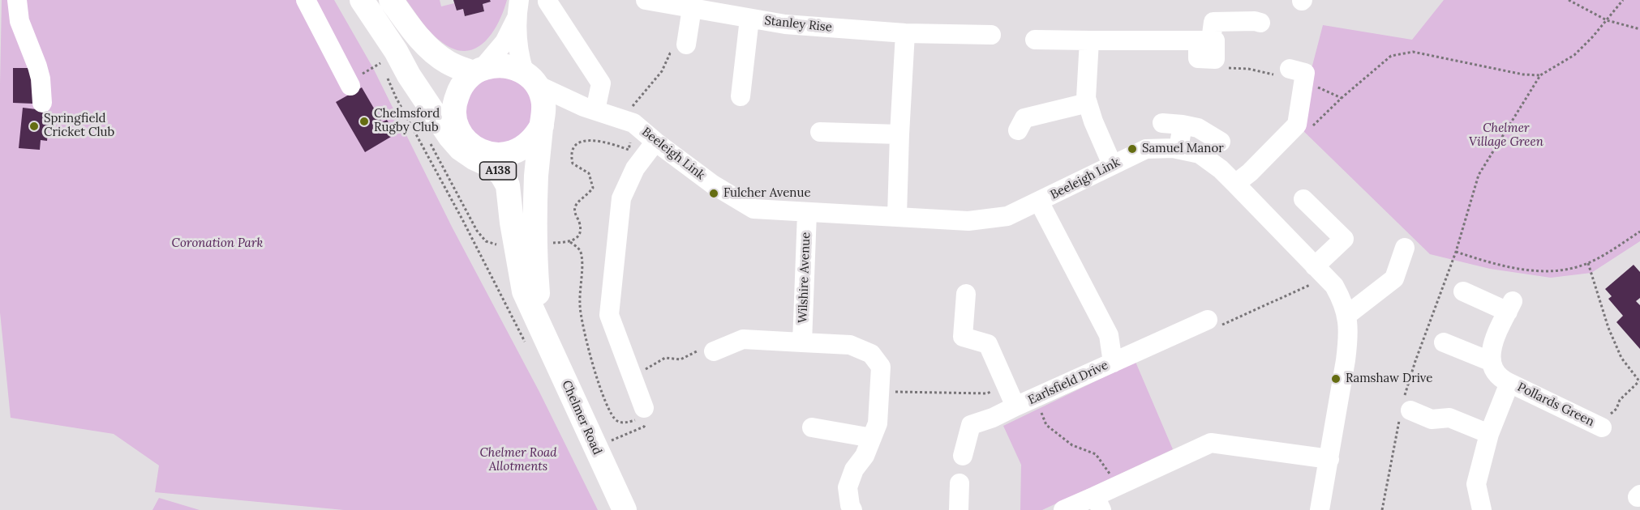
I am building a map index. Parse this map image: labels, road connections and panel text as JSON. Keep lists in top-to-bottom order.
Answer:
{
  "streets": {
    "main road": ["A138", "Chelmer Road"],
    "street": [
      "Stanley Rise",
      "Beeleigh Link",
      "Wilshire Avenue",
      "Earlsfield Drive",
      "Pollards Green"
    ]
  },
  "crossings": [
    ["Beeleigh Link", "Wilshire Avenue"],
    ["Beeleigh Link", "Earlsfield Drive"],
    ["Beeleigh Link", "Chelmer Road"]
  ],
  "parks": ["Chelmer Village Green", "Coronation Park", "Chelmer Road Allotments"],
  "places": [
    "Chelmsford Rugby Club",
    "Springfield Cricket Club",
    "Samuel Manor",
    "Fulcher Avenue",
    "Ramshaw Drive"
  ]
}
